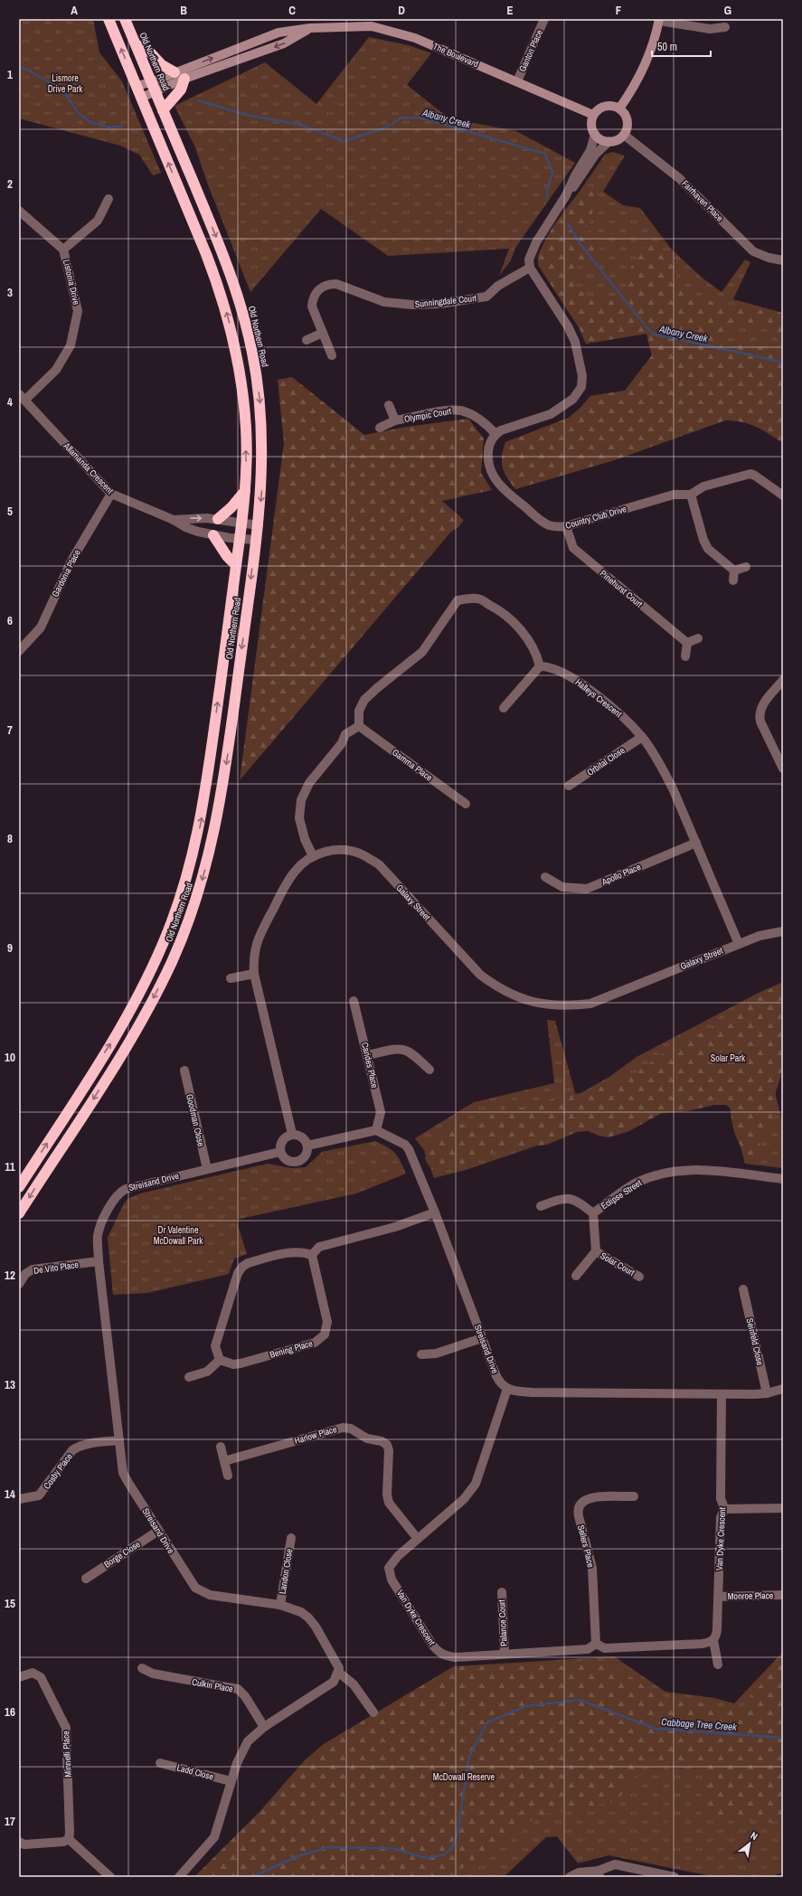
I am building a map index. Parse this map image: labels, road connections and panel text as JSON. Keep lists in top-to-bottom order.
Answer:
{
  "streets": {
    "highway": ["Old Northern Road"],
    "street": [
      "Ganton Place",
      "The Boulevard",
      "Fairhaven Place",
      "Listonia Drive",
      "Sunningdale Court",
      "Olympic Court",
      "Allamanda Crescent",
      "Country Club Drive",
      "Gardonia Place",
      "Pinehurst Court",
      "Halleys Crescent",
      "Orbital Close",
      "Gamma Place",
      "Apollo Place",
      "Galaxy Street",
      "Carides Place",
      "Goodman Close",
      "Streisand Drive",
      "Eclipse Street",
      "Solar Court",
      "De Vito Place",
      "Seinfeld Close",
      "Bening Place",
      "Harlow Place",
      "Cosby Place",
      "Van Dyke Crescent",
      "Sellers Place",
      "Borge Close",
      "Landon Close",
      "Monroe Place",
      "Palance Court",
      "Culkin Place",
      "Minnelli Place",
      "Ladd Close"
    ]
  },
  "crossings": [
    ["Ganton Place", "The Boulevard"],
    ["The Boulevard", "Old Northern Road"],
    ["The Boulevard", "Fairhaven Place"],
    ["Old Northern Road", "Allamanda Crescent"],
    ["Listonia Drive", "Allamanda Crescent"],
    ["Olympic Court", "Country Club Drive"],
    ["Allamanda Crescent", "Gardonia Place"],
    ["Country Club Drive", "Pinehurst Court"],
    ["Halleys Crescent", "Orbital Close"],
    ["Halleys Crescent", "Apollo Place"],
    ["Halleys Crescent", "Galaxy Street"],
    ["Galaxy Street", "Streisand Drive"],
    ["Carides Place", "Streisand Drive"],
    ["Goodman Close", "Streisand Drive"],
    ["Streisand Drive", "De Vito Place"],
    ["Streisand Drive", "Cosby Place"],
    ["Streisand Drive", "Van Dyke Crescent"],
    ["Streisand Drive", "Borge Close"],
    ["Streisand Drive", "Landon Close"],
    ["Eclipse Street", "Solar Court"],
    ["Harlow Place", "Van Dyke Crescent"],
    ["Van Dyke Crescent", "Sellers Place"],
    ["Van Dyke Crescent", "Monroe Place"],
    ["Van Dyke Crescent", "Palance Court"]
  ],
  "water": ["Albany Creek", "Cabbage Tree Creek"],
  "parks": [
    "Lismore Drive Park",
    "Solar Park",
    "Dr Valentine McDowall Park",
    "McDowall Reserve"
  ],
  "scale_bar": "50 m",
  "north": "top right",
  "grid": {
    "columns": [
      "A",
      "B",
      "C",
      "D",
      "E",
      "F",
      "G"
    ],
    "rows": [
      "1",
      "2",
      "3",
      "4",
      "5",
      "6",
      "7",
      "8",
      "9",
      "10",
      "11",
      "12",
      "13",
      "14",
      "15",
      "16",
      "17"
    ]
  }
}
